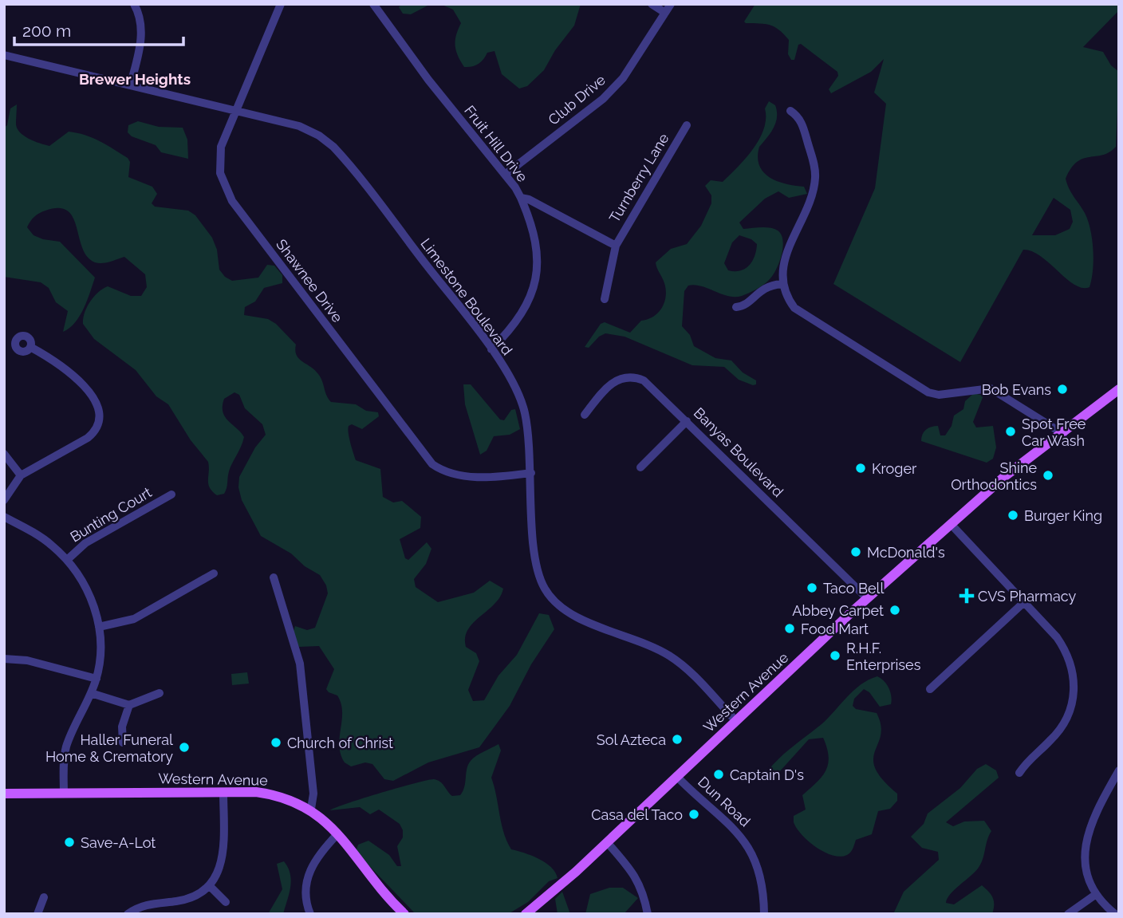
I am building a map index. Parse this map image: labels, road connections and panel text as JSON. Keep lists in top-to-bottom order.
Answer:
{
  "streets": {
    "main road": ["Western Avenue"],
    "street": [
      "Club Drive",
      "Fruit Hill Drive",
      "Turnberry Lane",
      "Shawnee Drive",
      "Limestone Boulevard",
      "Banyas Boulevard",
      "Bunting Court",
      "Dun Road"
    ]
  },
  "crossings": [
    ["Club Drive", "Fruit Hill Drive"],
    ["Fruit Hill Drive", "Turnberry Lane"],
    ["Shawnee Drive", "Limestone Boulevard"],
    ["Limestone Boulevard", "Western Avenue"],
    ["Banyas Boulevard", "Western Avenue"],
    ["Western Avenue", "Dun Road"]
  ],
  "districts": ["Brewer Heights"],
  "places": {
    "other": [
      "Bob Evans",
      "Spot Free Car Wash",
      "Kroger",
      "Shine Orthodontics",
      "Burger King",
      "McDonald's",
      "Taco Bell",
      "Abbey Carpet",
      "Food Mart",
      "R.H.F. Enterprises",
      "Sol Azteca",
      "Church of Christ",
      "Haller Funeral Home & Crematory",
      "Captain D's",
      "Casa del Taco",
      "Save-A-Lot"
    ],
    "health": ["CVS Pharmacy"]
  },
  "scale_bar": "200 m"
}
